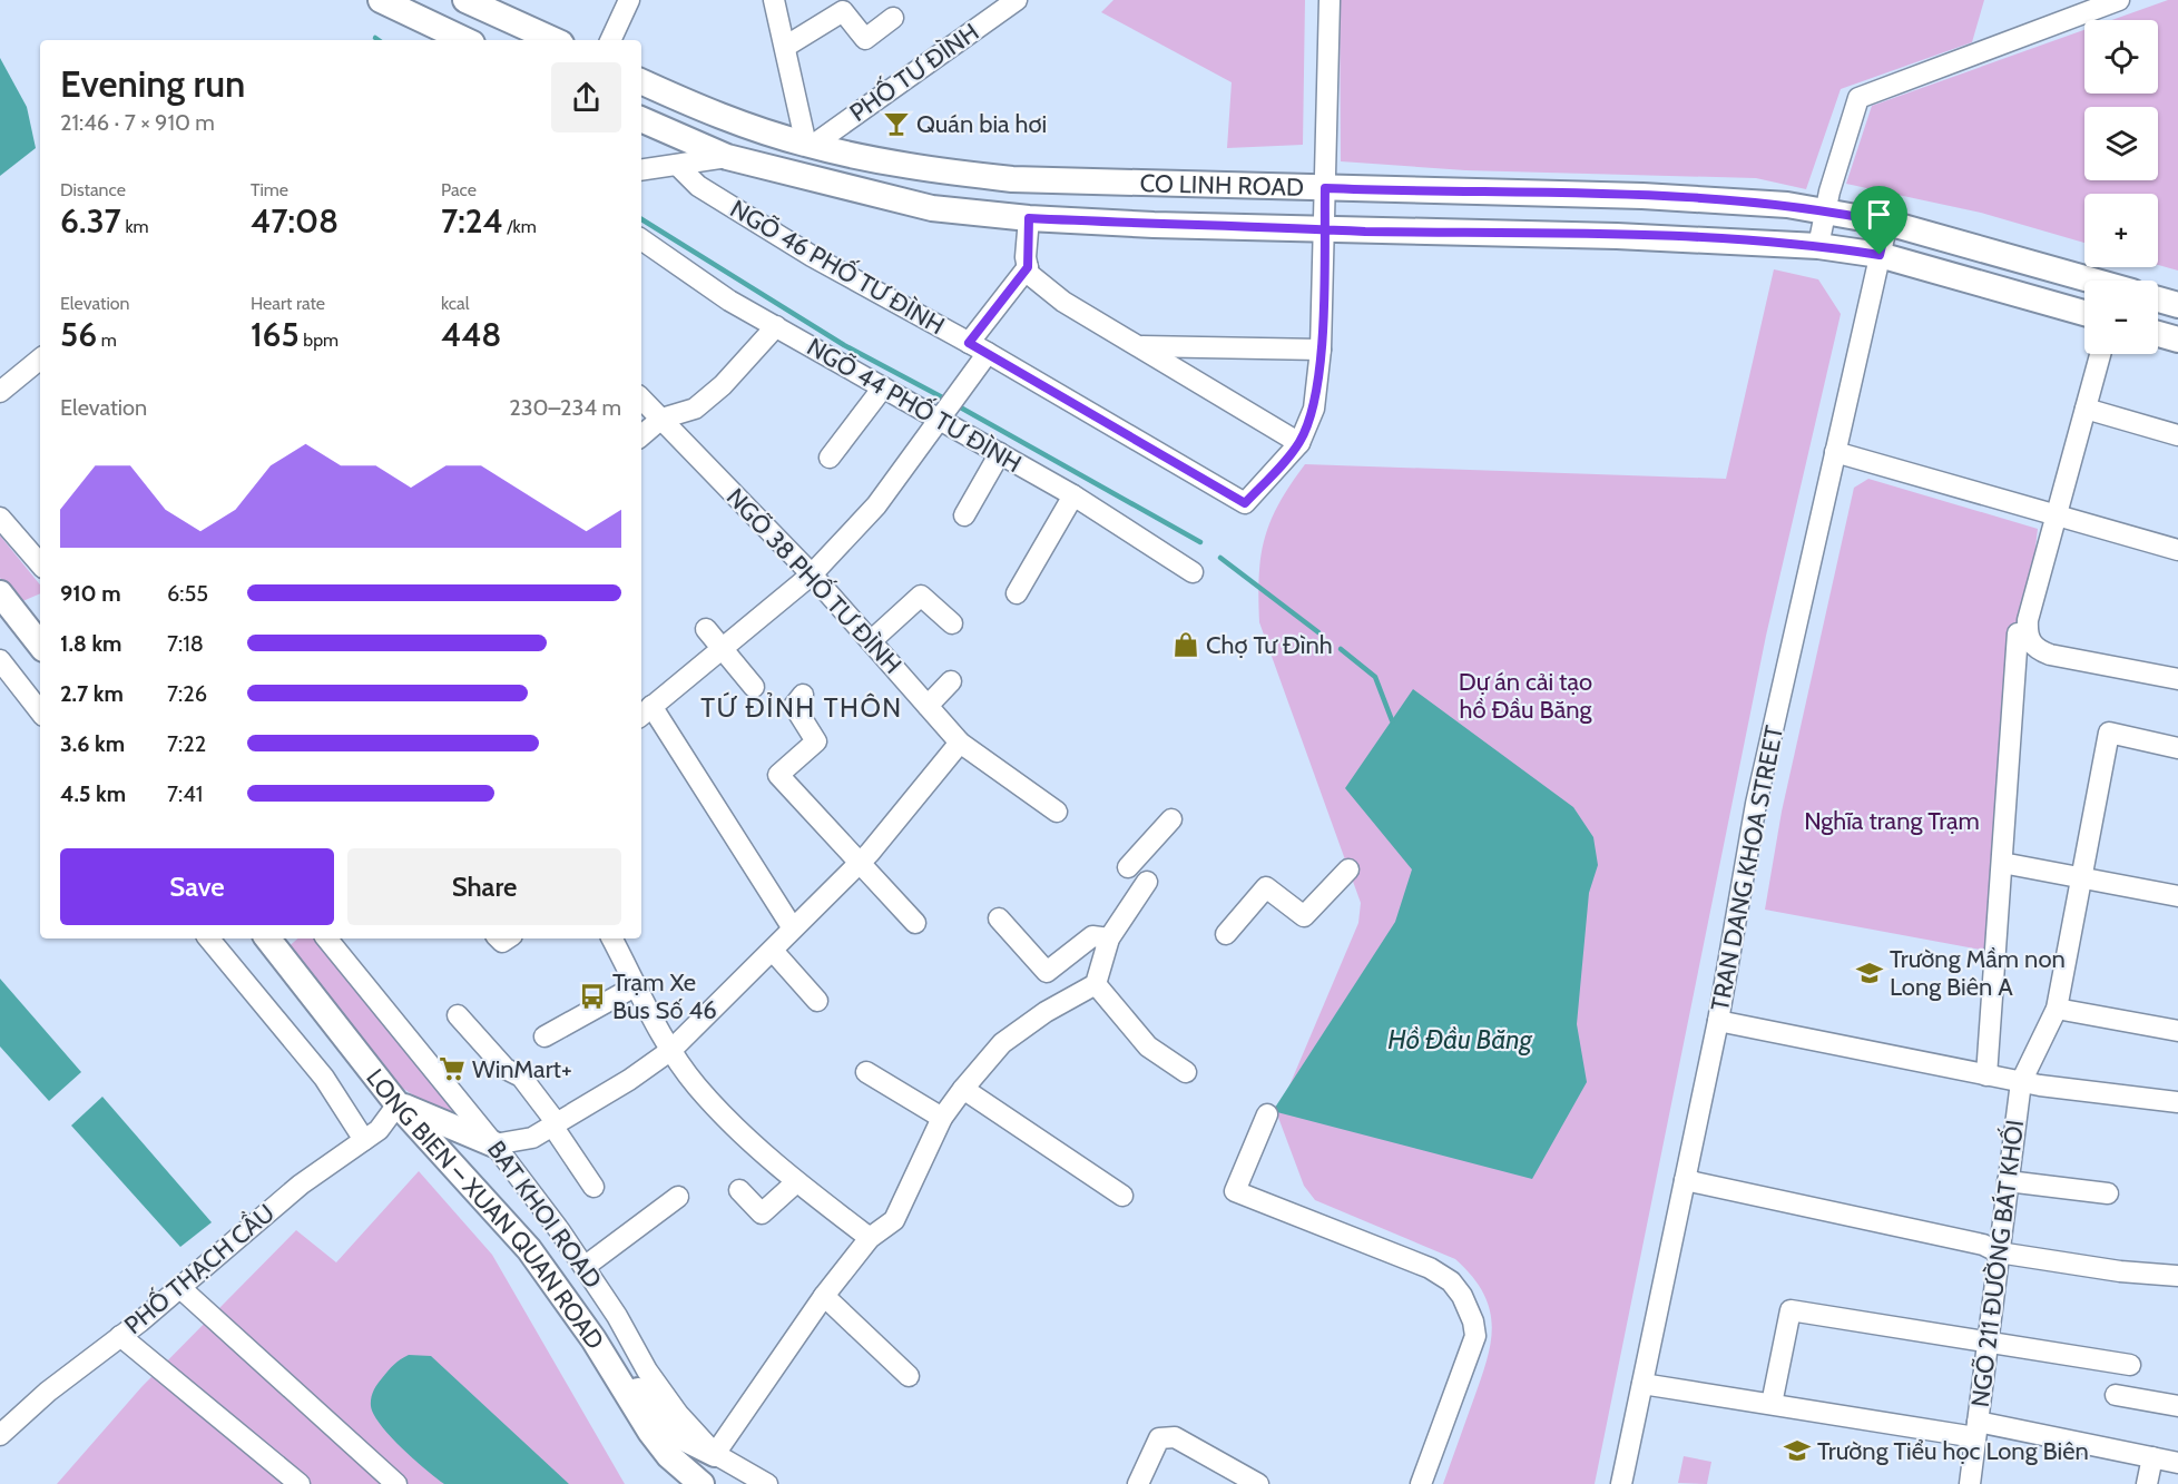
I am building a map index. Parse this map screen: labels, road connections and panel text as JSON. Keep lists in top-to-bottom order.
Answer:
{
  "streets": {
    "main road": ["CO LINH ROAD", "LONG BIEN – XUAN QUAN ROAD"],
    "street": [
      "PHỐ TƯ ĐÌNH",
      "NGÕ 46 PHỐ TƯ ĐÌNH",
      "NGÕ 44 PHỐ TƯ ĐÌNH",
      "NGÕ 38 PHỐ TƯ ĐÌNH",
      "TRAN DANG KHOA STREET",
      "BAT KHOI ROAD",
      "NGÕ 211 ĐƯỜNG BÁT KHỐI",
      "PHỐ THẠCH CẦU"
    ]
  },
  "crossings": [
    ["PHỐ TƯ ĐÌNH", "CO LINH ROAD"],
    ["CO LINH ROAD", "TRAN DANG KHOA STREET"],
    ["TRAN DANG KHOA STREET", "NGÕ 211 ĐƯỜNG BÁT KHỐI"],
    ["LONG BIEN – XUAN QUAN ROAD", "PHỐ THẠCH CẦU"]
  ],
  "districts": ["TỨ ĐỈNH THÔN"],
  "water": ["Hồ Đầu Băng"],
  "parks": ["Dự án cải tạo hồ Đầu Băng", "Nghĩa trang Trạm"],
  "places": {
    "bar": ["Quán bia hơi"],
    "shop": ["Chợ Tư Đình"],
    "school or university": ["Trường Mầm non Long Biên A", "Trường Tiểu học Long Biên"],
    "bus stop": ["Trạm Xe Bus Số 46"],
    "supermarket": ["WinMart+"]
  },
  "page": {
    "map_buttons": ["+", "−"],
    "heading": ["Evening run", "21:46 · 7 × 910 m"],
    "stats": [
      ["Distance", "6.37 km"],
      ["Time", "47:08"],
      ["Pace", "7:24 /km"],
      ["Elevation", "56 m"],
      ["Heart rate", "165 bpm"],
      ["kcal", "448"]
    ],
    "chart": ["Elevation", "230–234 m"],
    "list": [
      {
        "name": "910 m",
        "note": "6:55"
      },
      {
        "name": "1.8 km",
        "note": "7:18"
      },
      {
        "name": "2.7 km",
        "note": "7:26"
      },
      {
        "name": "3.6 km",
        "note": "7:22"
      },
      {
        "name": "4.5 km",
        "note": "7:41"
      }
    ],
    "buttons": ["Save", "Share"]
  }
}
